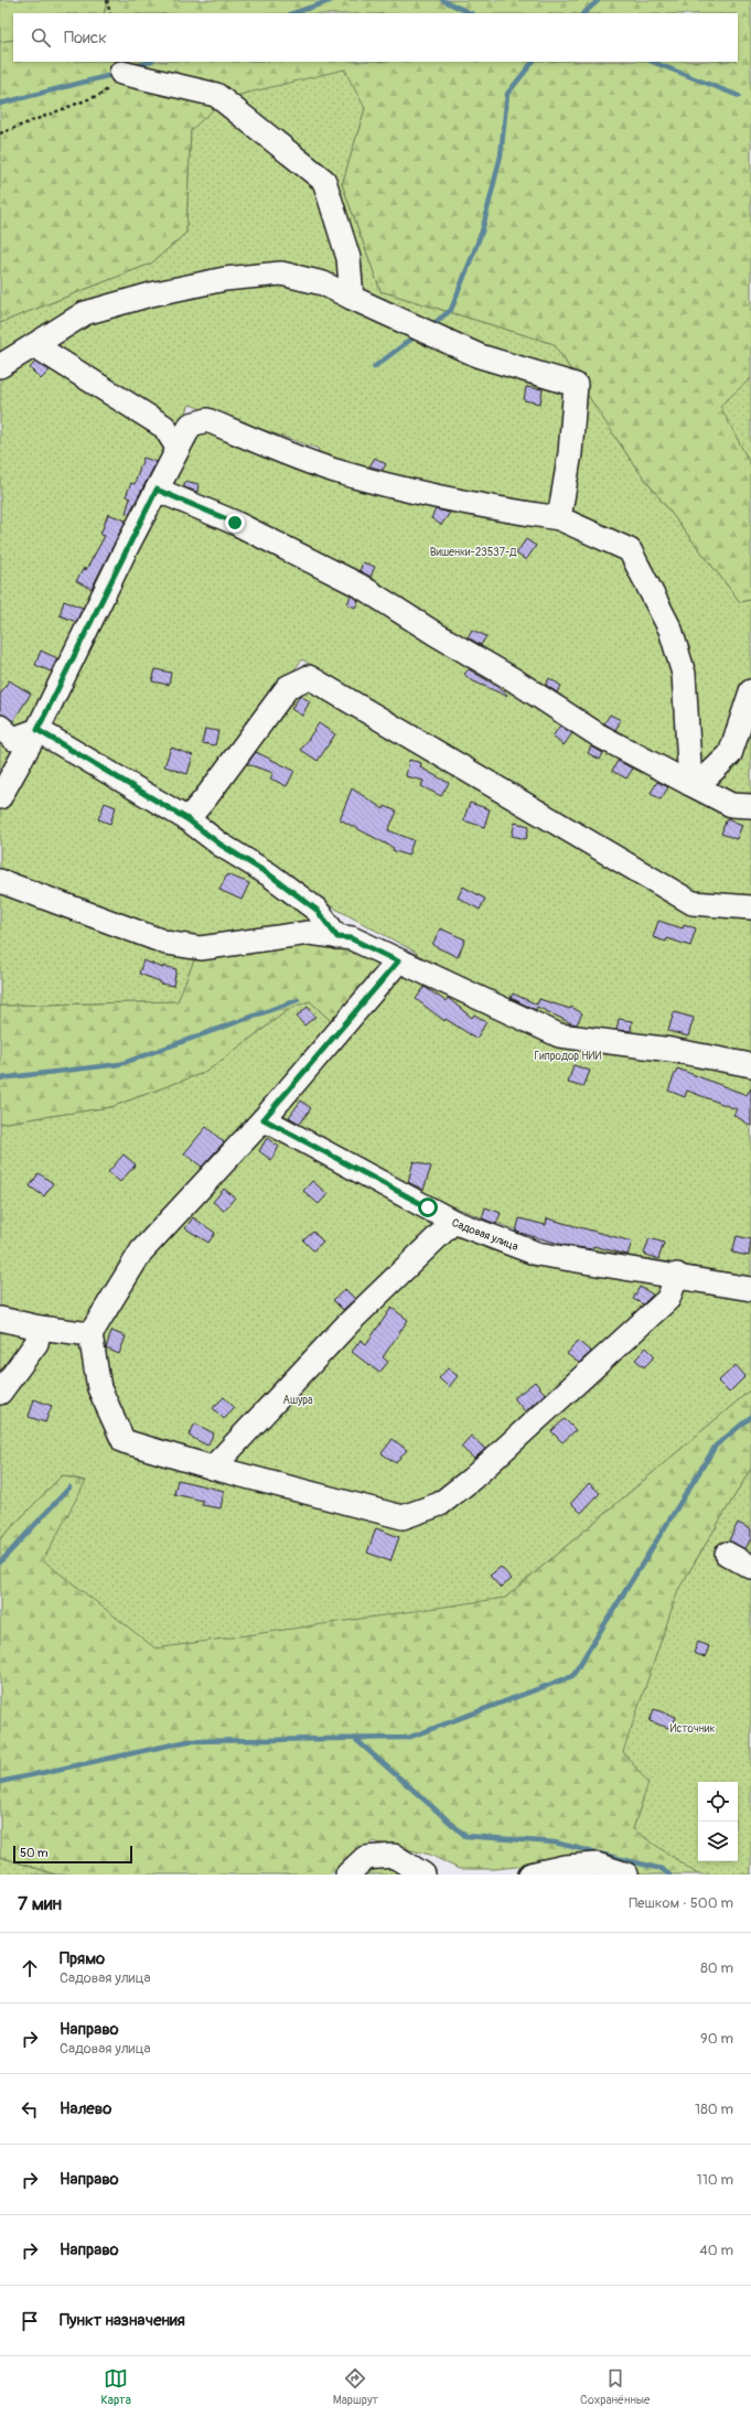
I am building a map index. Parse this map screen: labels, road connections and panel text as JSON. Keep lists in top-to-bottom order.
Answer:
{
  "streets": {
    "street": ["Садовая улица"]
  },
  "parks": [
    "Вишенки-23537-Д",
    "Гипродор НИИ",
    "Ашура",
    "Источник"
  ],
  "scale_bar": "50 m",
  "page": {
    "search": "Поиск",
    "scale": "50 m",
    "heading": ["7 мин", "Пешком · 500 m"],
    "list": [
      ["Прямо", "Садовая улица", "80 m"],
      ["Направо", "Садовая улица", "90 m"],
      ["Налево", "180 m"],
      ["Направо", "110 m"],
      ["Направо", "40 m"],
      "Пункт назначения"
    ],
    "nav": ["Карта", "Маршрут", "Сохранённые"]
  }
}
